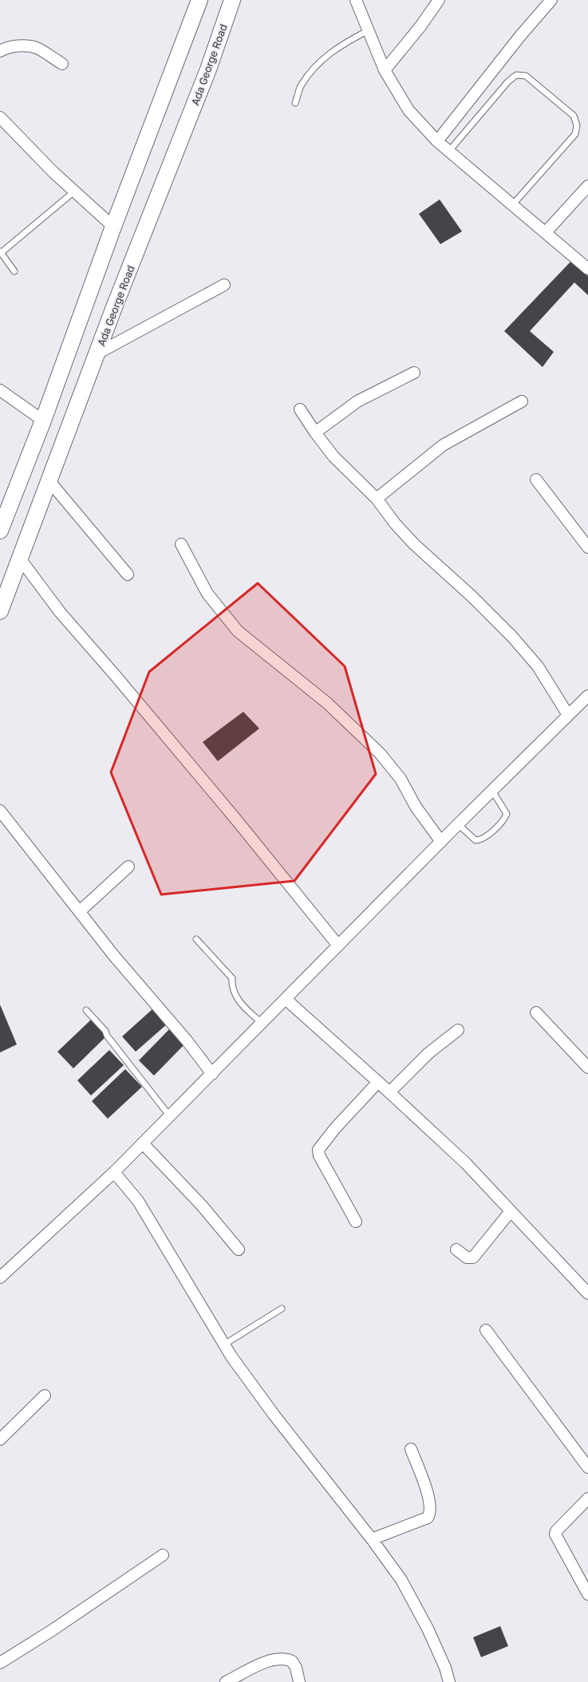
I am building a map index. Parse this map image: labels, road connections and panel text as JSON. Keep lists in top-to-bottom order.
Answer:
{
  "streets": {
    "main road": ["Ada George Road"]
  }
}
